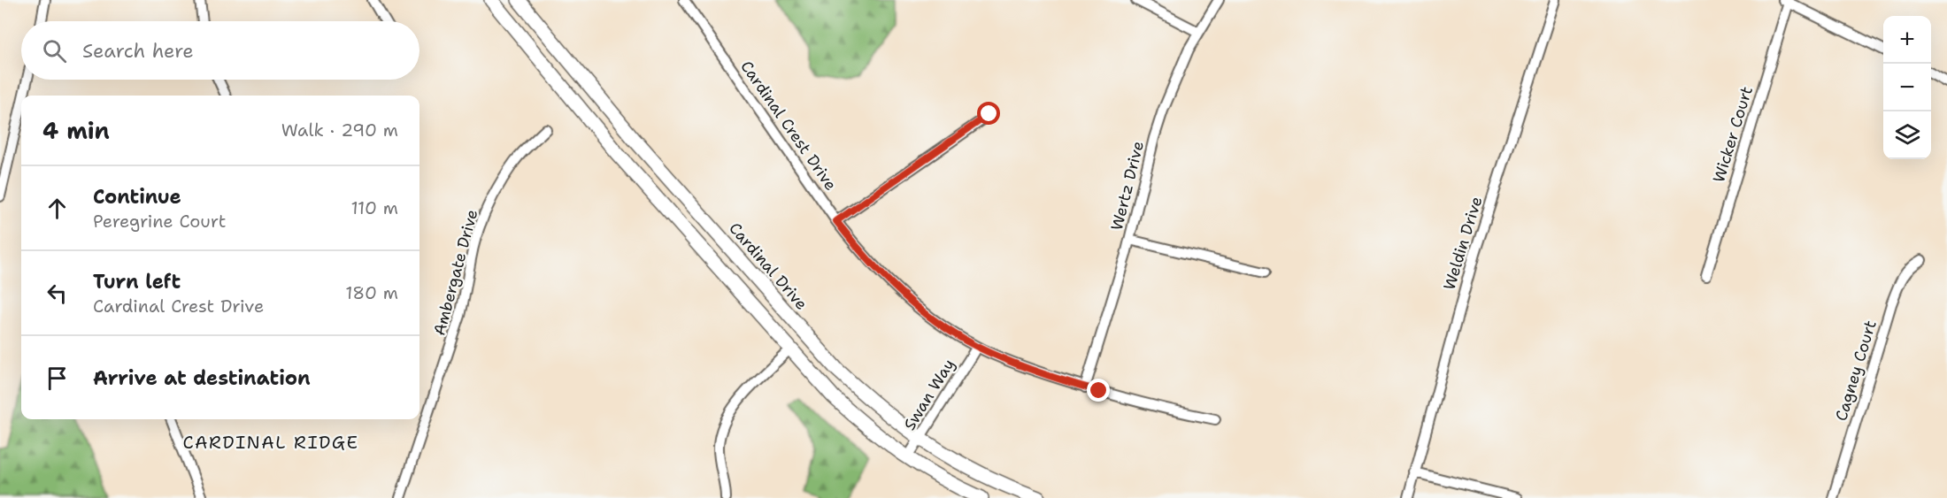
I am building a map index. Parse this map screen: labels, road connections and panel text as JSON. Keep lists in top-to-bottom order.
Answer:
{
  "streets": {
    "main road": ["Cardinal Drive"],
    "street": [
      "Cardinal Crest Drive",
      "Wicker Court",
      "Wertz Drive",
      "Weldin Drive",
      "Ambergate Drive",
      "Cagney Court",
      "Swan Way"
    ]
  },
  "crossings": [
    ["Cardinal Crest Drive", "Wertz Drive"],
    ["Cardinal Crest Drive", "Swan Way"],
    ["Cardinal Drive", "Swan Way"]
  ],
  "districts": ["CARDINAL RIDGE"],
  "page": {
    "map_buttons": ["+", "−"],
    "search": "Search here",
    "heading": ["4 min", "Walk · 290 m"],
    "list": [
      ["Continue", "Peregrine Court", "110 m"],
      ["Turn left", "Cardinal Crest Drive", "180 m"],
      "Arrive at destination"
    ]
  }
}
